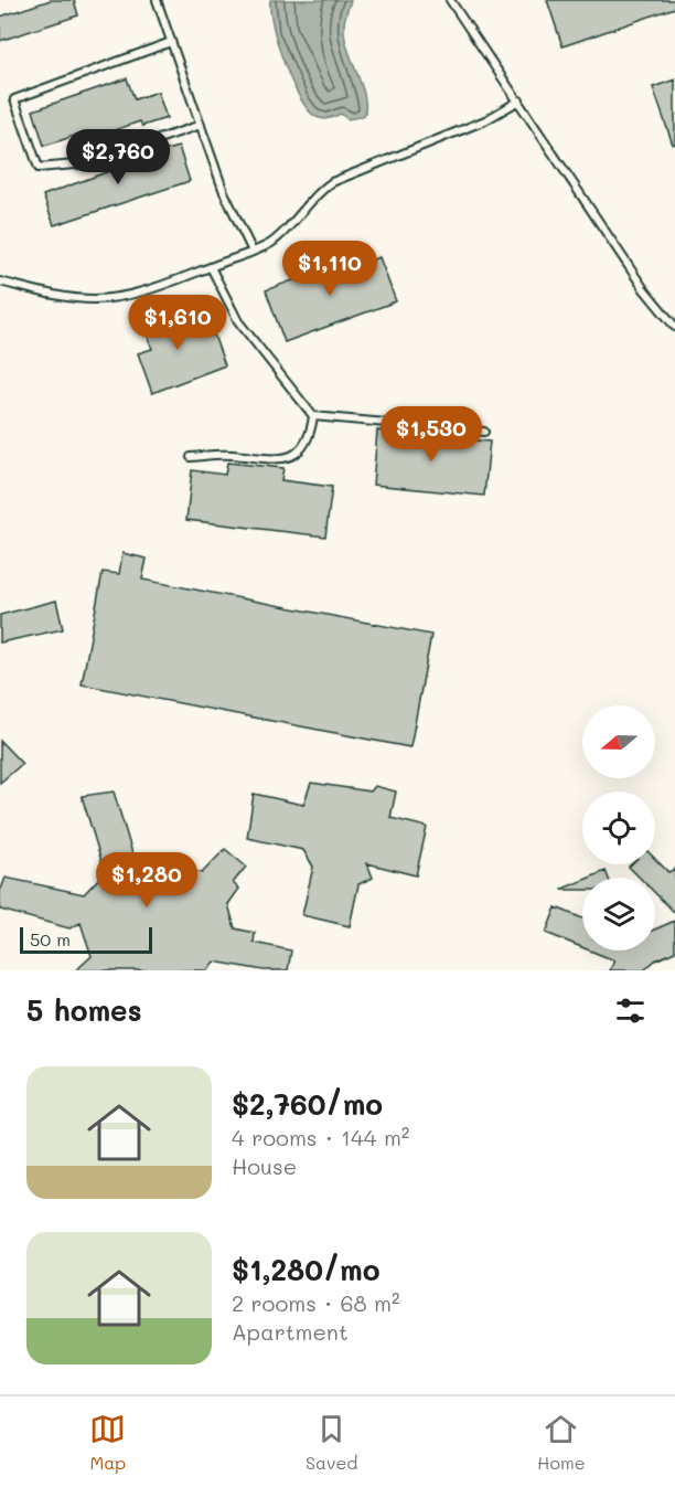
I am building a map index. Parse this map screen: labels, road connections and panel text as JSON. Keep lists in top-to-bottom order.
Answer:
{
  "scale_bar": "50 m",
  "north": "left",
  "page": {
    "price": [
      "$2,760",
      "$1,110",
      "$1,610",
      "$1,530",
      "$1,280"
    ],
    "scale": "50 m",
    "heading": "5 homes",
    "list": [
      {
        "name": "$2,760/mo",
        "note": "4 rooms · 144 m² · House"
      },
      {
        "name": "$1,280/mo",
        "note": "2 rooms · 68 m² · Apartment"
      }
    ],
    "tabs": ["Map", "Saved", "Home"]
  }
}
